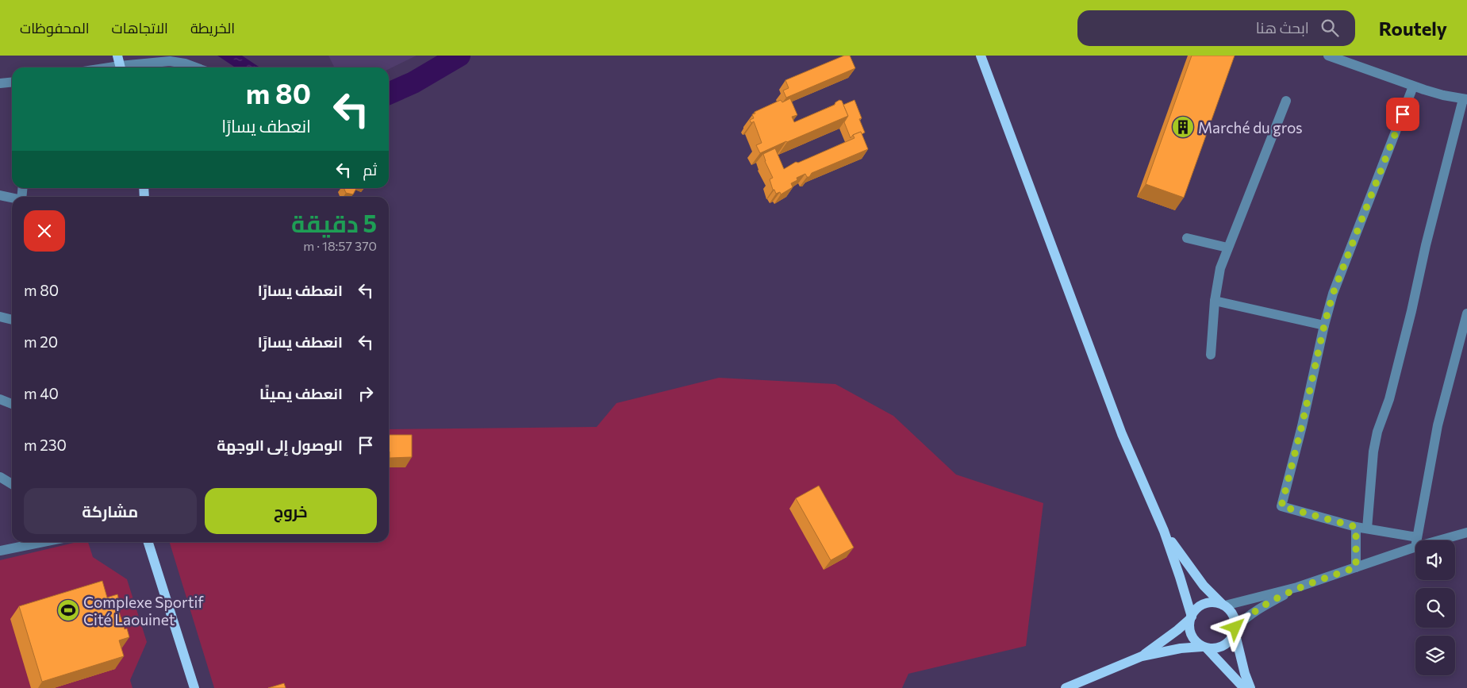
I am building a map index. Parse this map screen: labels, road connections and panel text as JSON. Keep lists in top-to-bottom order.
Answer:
{
  "places": {
    "building": ["Marché du gros"],
    "sports": ["Complexe Sportif Cité Laouinet"]
  },
  "page": {
    "header": "Routely",
    "search": "ابحث هنا",
    "nav": ["الخريطة", "الاتجاهات", "المحفوظات"],
    "turn": ["80 m", "انعطف يسارًا"],
    "then": "ثم",
    "heading": ["5 دقيقة", "370 m · 18:57"],
    "list": [
      {
        "name": "انعطف يسارًا",
        "value": "80 m"
      },
      {
        "name": "انعطف يسارًا",
        "value": "20 m"
      },
      {
        "name": "انعطف يمينًا",
        "value": "40 m"
      },
      {
        "name": "الوصول إلى الوجهة",
        "value": "230 m"
      }
    ],
    "buttons": ["خروج", "مشاركة"]
  }
}
